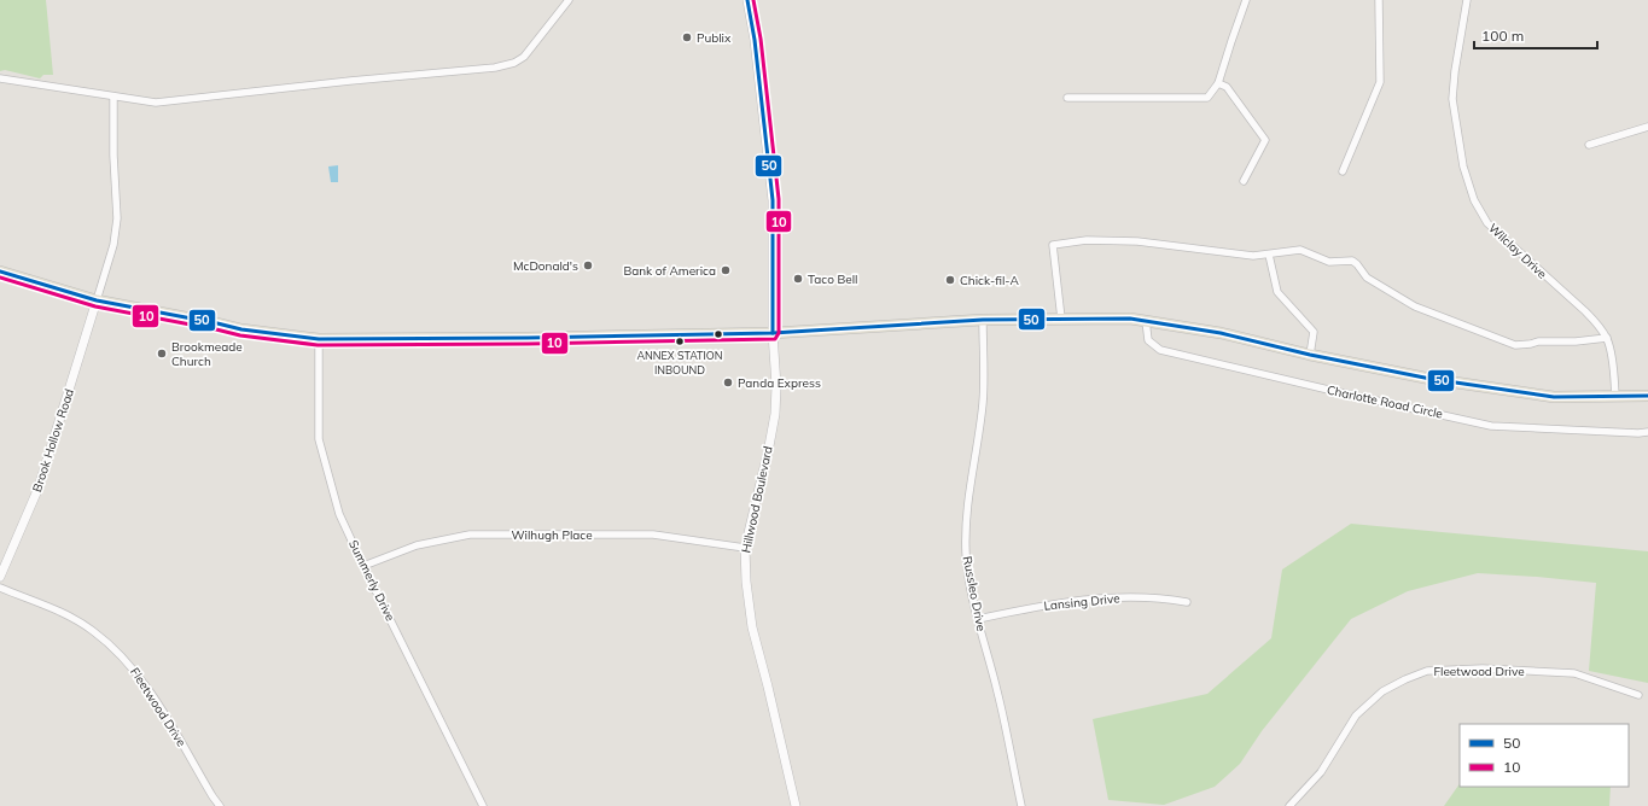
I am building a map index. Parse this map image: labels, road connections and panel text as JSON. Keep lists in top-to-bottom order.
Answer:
{
  "streets": {
    "street": [
      "Wilclay Drive",
      "Charlotte Road Circle",
      "Brook Hollow Road",
      "Hillwood Boulevard",
      "Wilhugh Place",
      "Summerly Drive",
      "Russleo Drive",
      "Lansing Drive",
      "Fleetwood Drive"
    ]
  },
  "crossings": [
    ["Hillwood Boulevard", "Wilhugh Place"],
    ["Wilhugh Place", "Summerly Drive"],
    ["Russleo Drive", "Lansing Drive"]
  ],
  "places": [
    "Publix",
    "McDonald's",
    "Bank of America",
    "Taco Bell",
    "Chick-fil-A",
    "ANNEX STATION INBOUND",
    "Brookmeade Church",
    "Panda Express"
  ],
  "lines": ["transit line 50", "transit line 10"],
  "legend": ["50", "10"],
  "scale_bar": "100 m"
}
